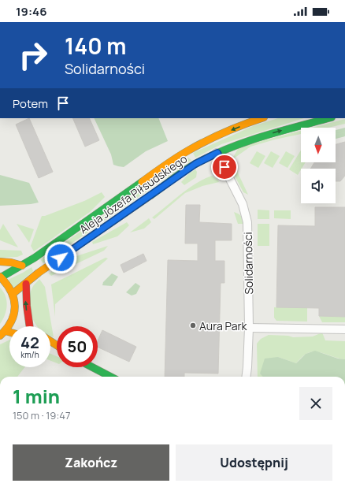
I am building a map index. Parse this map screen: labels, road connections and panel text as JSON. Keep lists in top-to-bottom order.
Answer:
{
  "streets": {
    "main road": ["Aleja Józefa Piłsudskiego"],
    "street": ["Solidarności"]
  },
  "crossings": [
    ["Aleja Józefa Piłsudskiego", "Solidarności"]
  ],
  "places": ["Aura Park"],
  "north": "bottom",
  "page": {
    "status": "19:46",
    "turn": ["140 m", "Solidarności"],
    "then": "Potem",
    "speed": "42 km/h",
    "limit": "50",
    "heading": ["1 min", "150 m · 19:47"],
    "buttons": ["Zakończ", "Udostępnij"]
  }
}
